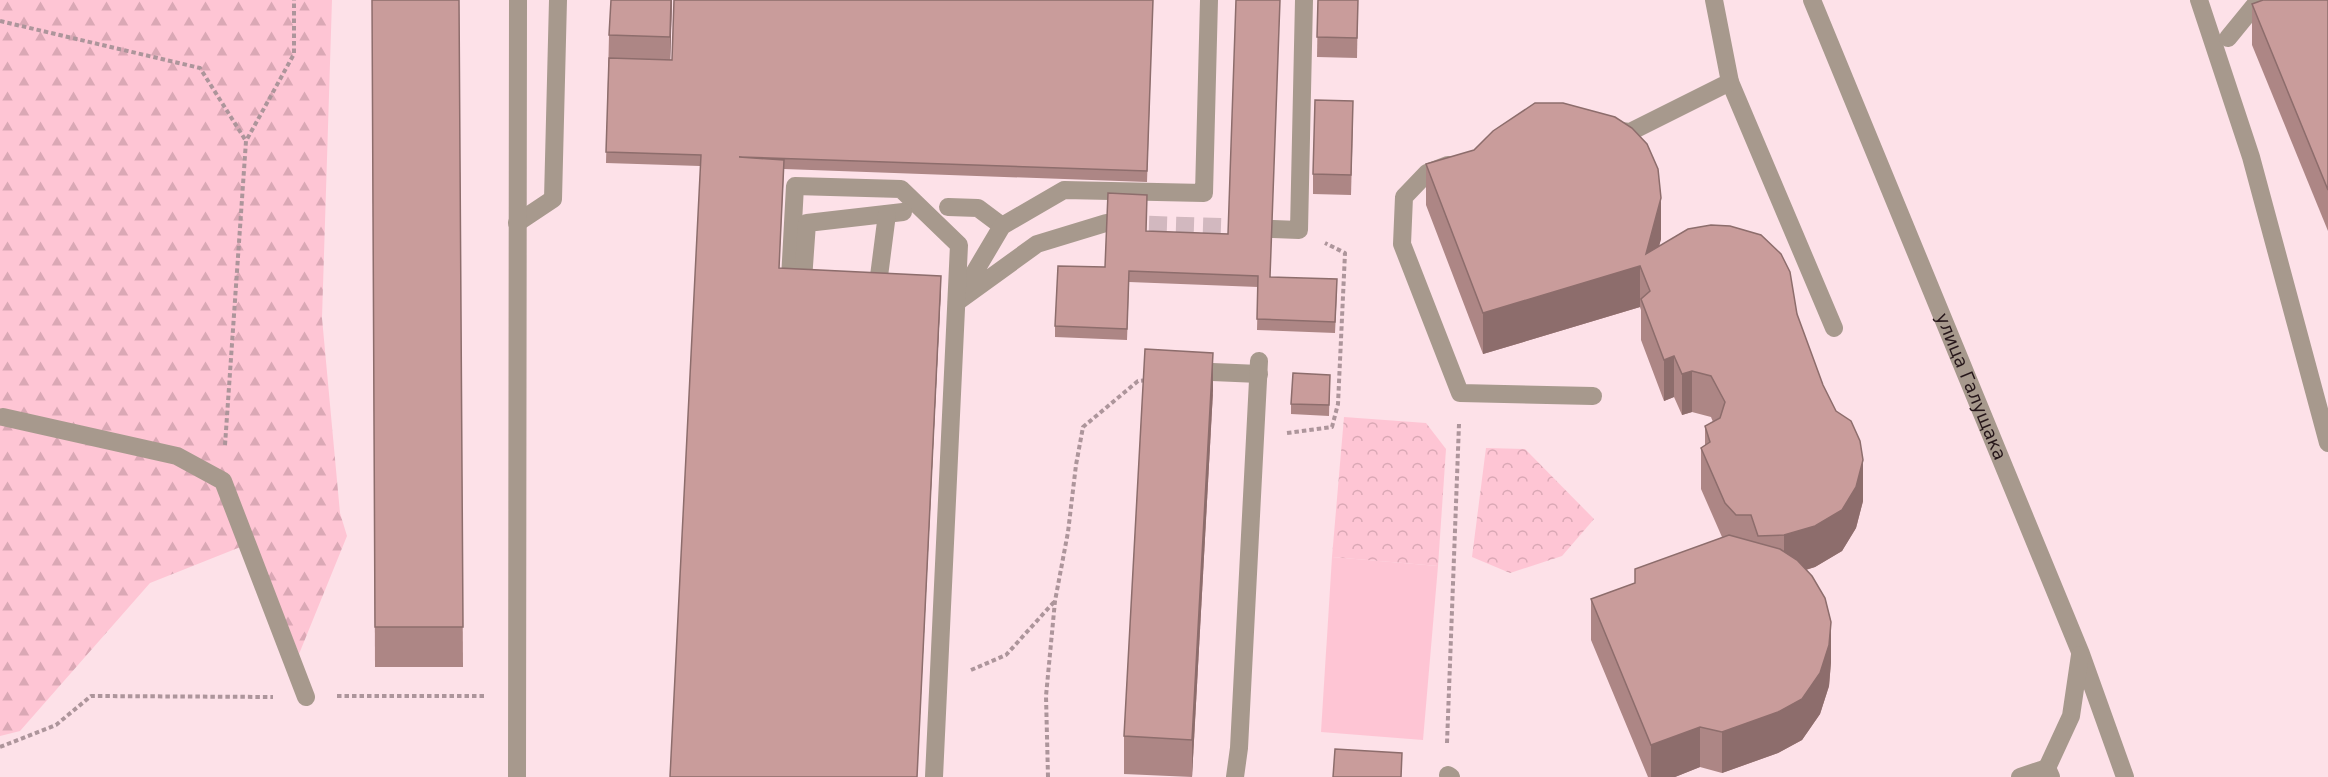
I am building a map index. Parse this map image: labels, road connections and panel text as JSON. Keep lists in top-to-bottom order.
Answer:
{
  "streets": {
    "street": ["улица Галущака"]
  }
}
